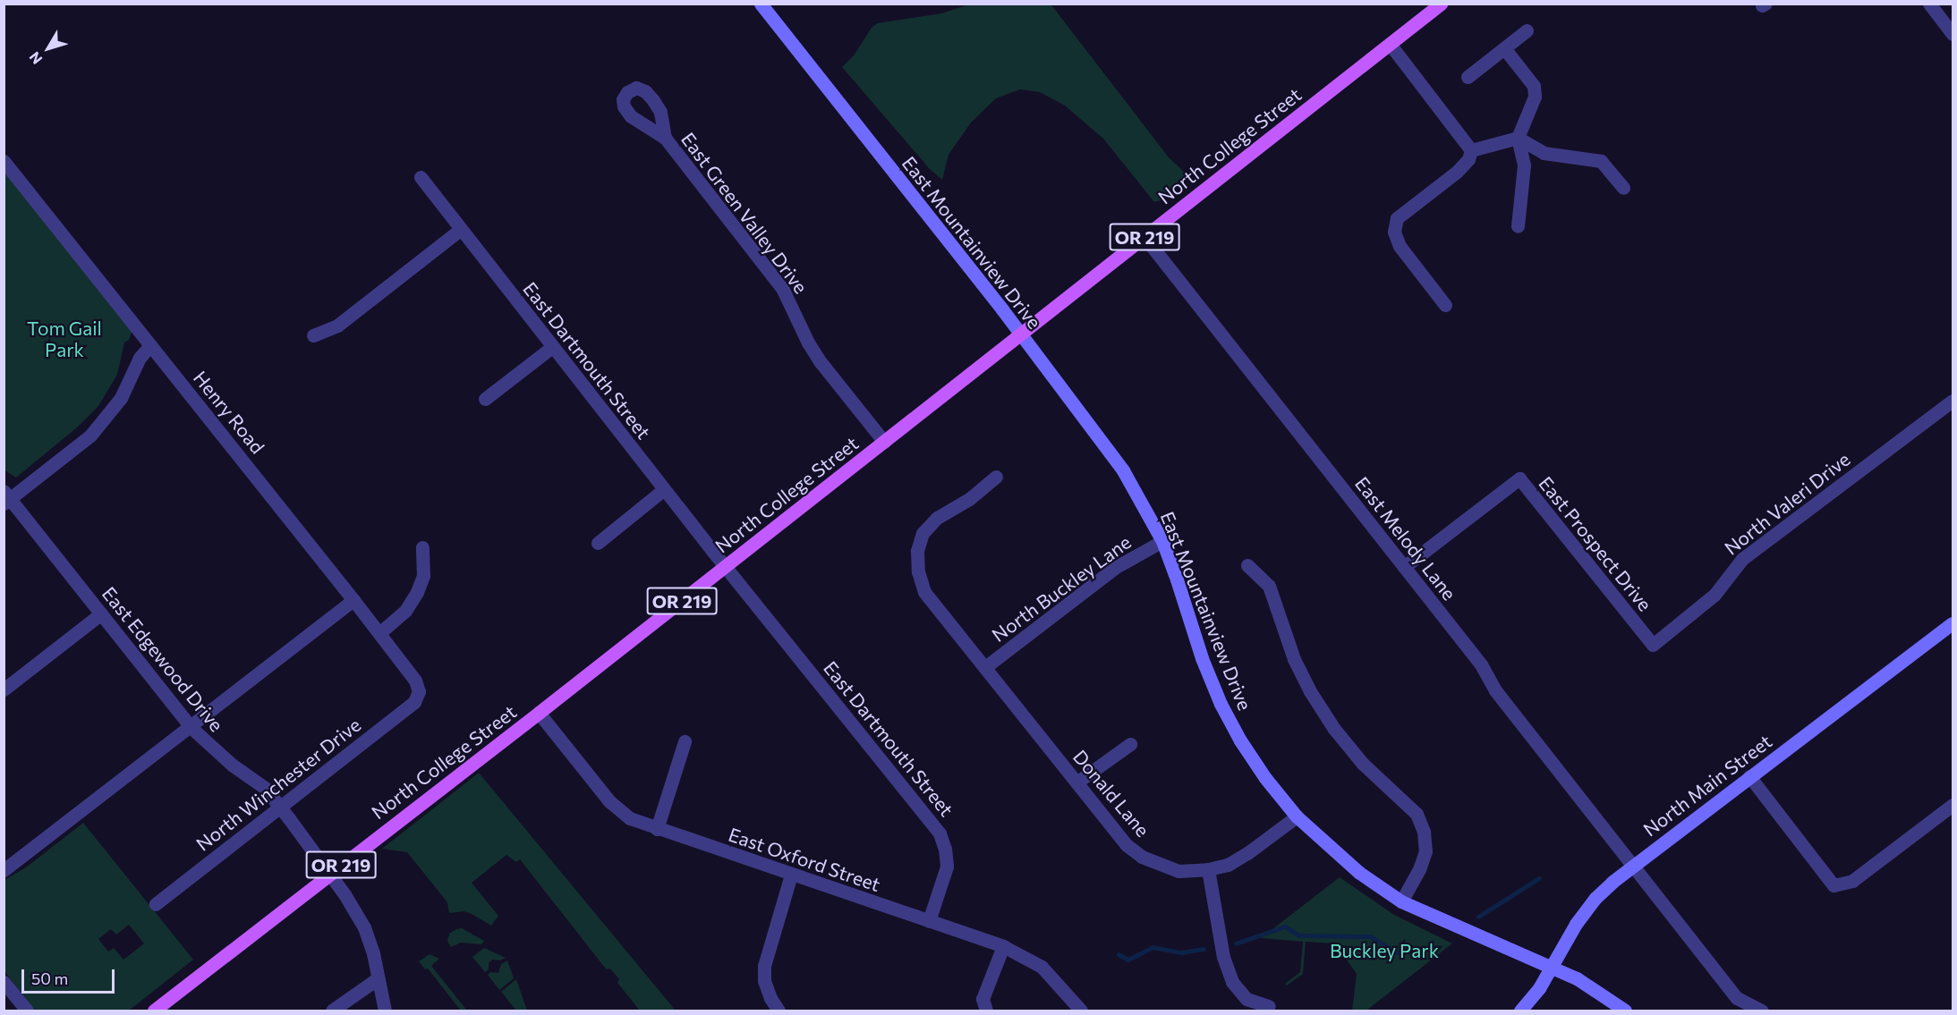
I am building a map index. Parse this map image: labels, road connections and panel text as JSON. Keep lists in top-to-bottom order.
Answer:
{
  "streets": {
    "main road": ["North College Street", "OR 219"],
    "street": [
      "East Green Valley Drive",
      "East Mountainview Drive",
      "East Dartmouth Street",
      "Henry Road",
      "North Valeri Drive",
      "East Melody Lane",
      "East Prospect Drive",
      "North Buckley Lane",
      "East Edgewood Drive",
      "North Winchester Drive",
      "North Main Street",
      "Donald Lane",
      "East Oxford Street"
    ]
  },
  "crossings": [
    ["North College Street", "East Green Valley Drive"],
    ["North College Street", "East Mountainview Drive"],
    ["North College Street", "East Dartmouth Street"],
    ["North College Street", "East Melody Lane"],
    ["North College Street", "East Edgewood Drive"],
    ["North College Street", "East Oxford Street"],
    ["East Mountainview Drive", "North Buckley Lane"],
    ["East Mountainview Drive", "North Main Street"],
    ["East Mountainview Drive", "Donald Lane"],
    ["East Dartmouth Street", "East Oxford Street"],
    ["Henry Road", "North Winchester Drive"],
    ["North Valeri Drive", "East Prospect Drive"],
    ["East Melody Lane", "East Prospect Drive"],
    ["East Melody Lane", "North Main Street"],
    ["North Buckley Lane", "Donald Lane"],
    ["East Edgewood Drive", "North Winchester Drive"]
  ],
  "parks": ["Tom Gail Park", "Buckley Park"],
  "scale_bar": "50 m",
  "north": "bottom left"
}
